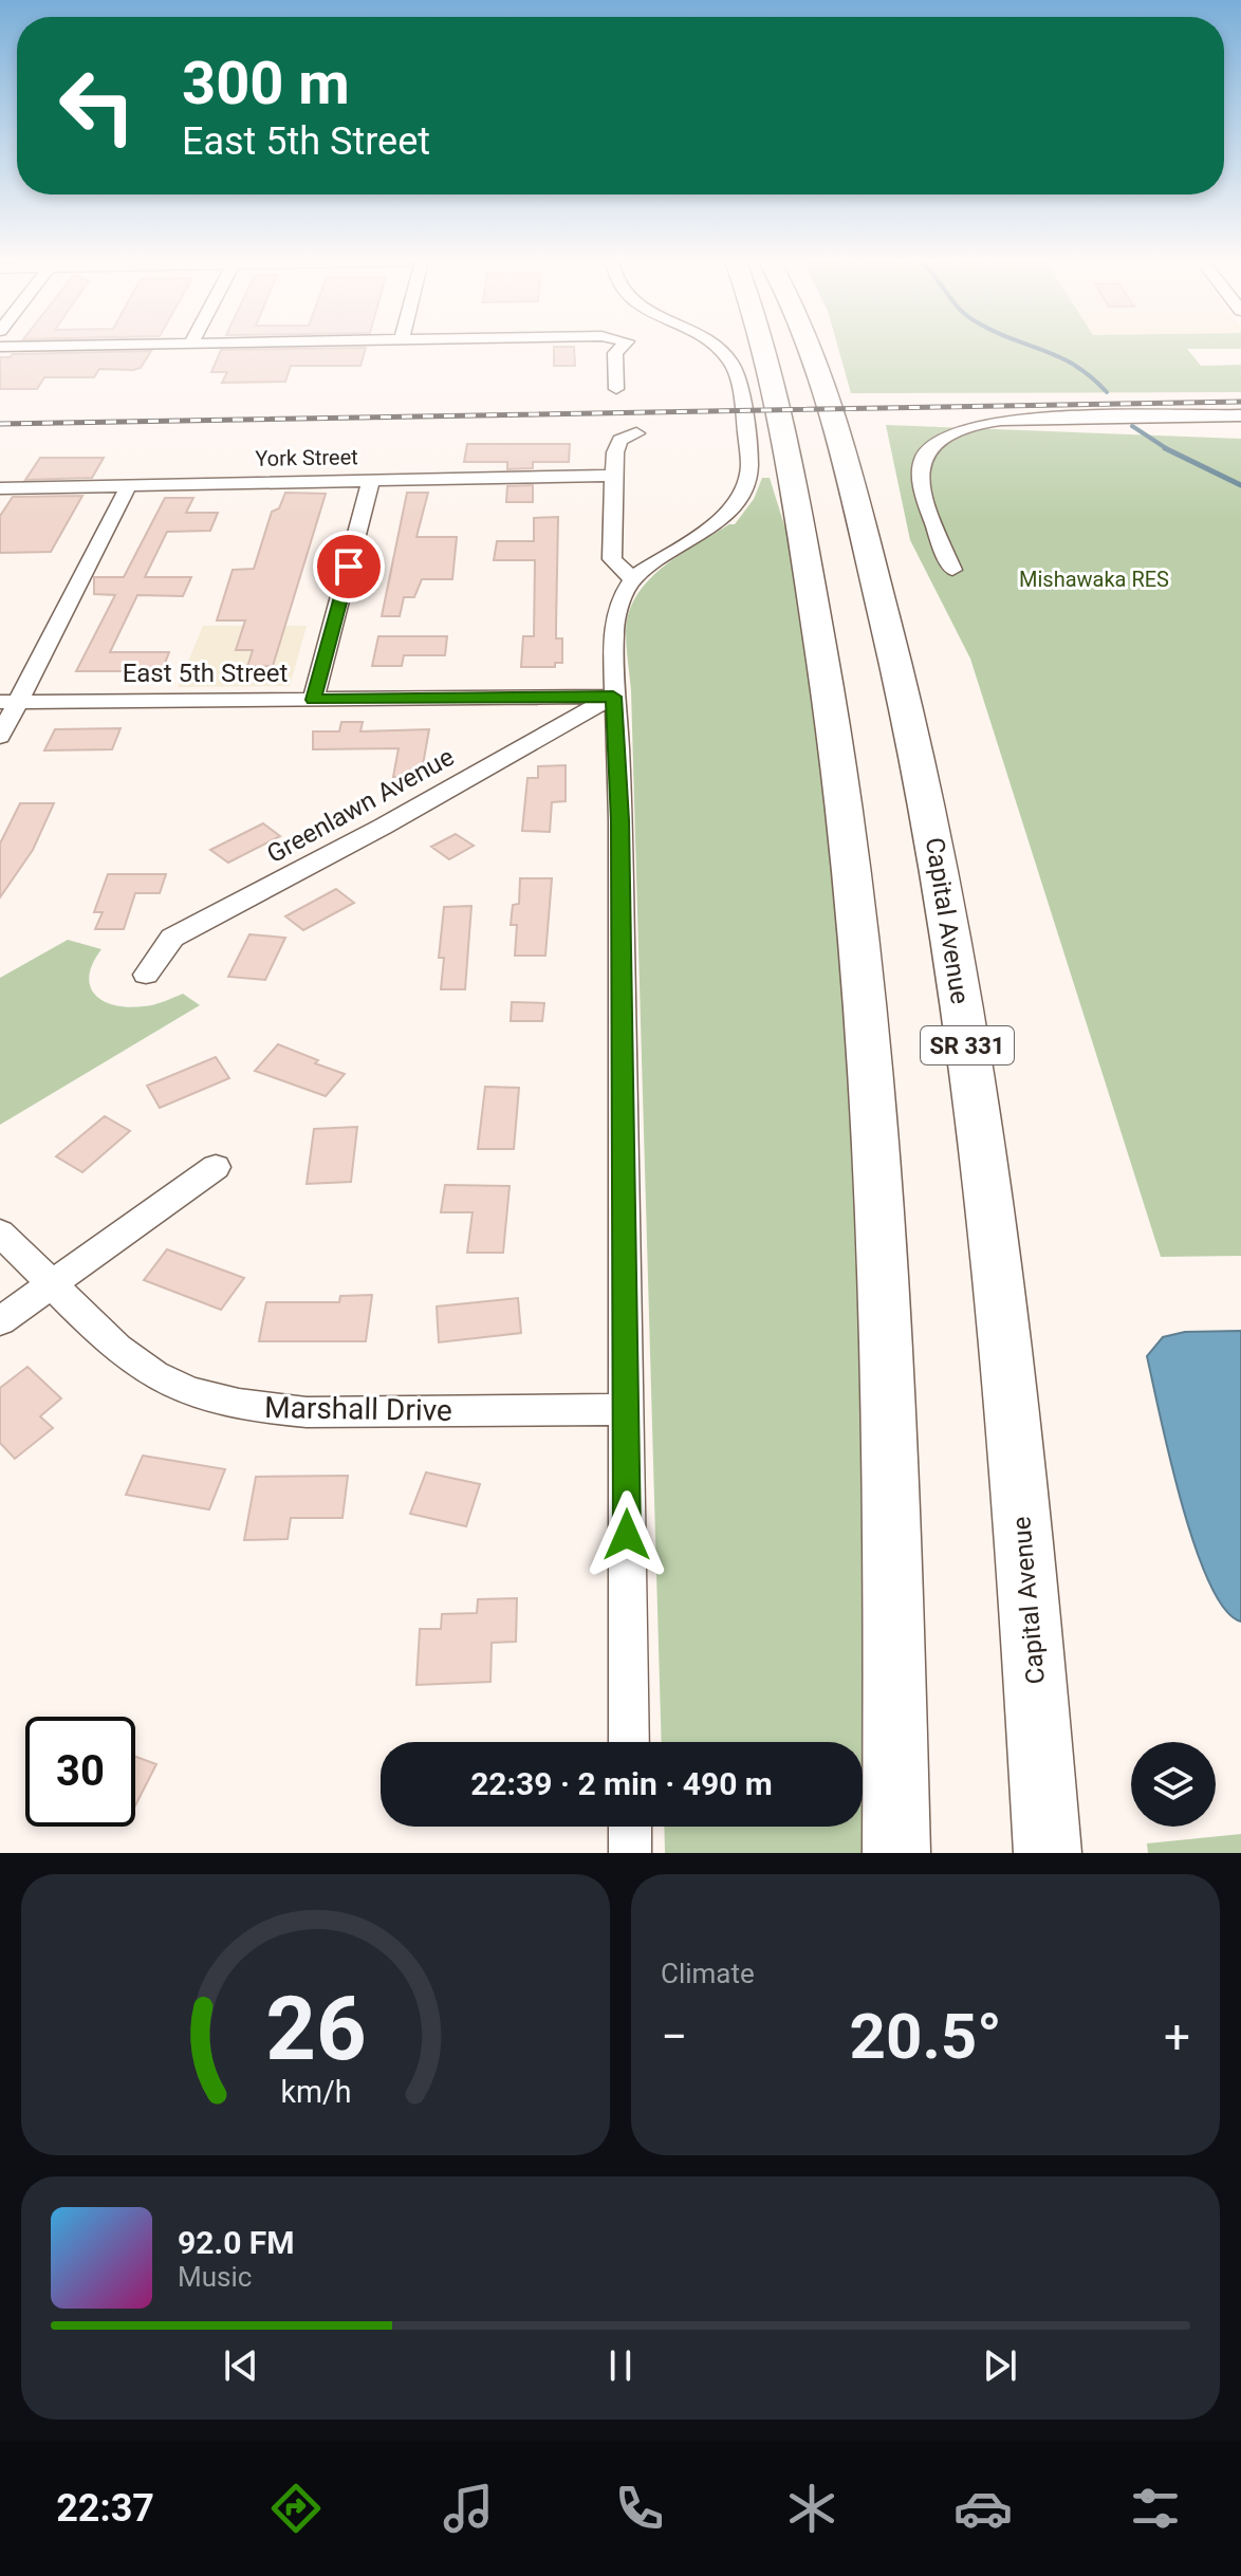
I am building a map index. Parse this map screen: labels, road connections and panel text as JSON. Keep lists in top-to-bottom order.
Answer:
{
  "streets": {
    "highway": ["Capital Avenue", "SR 331"],
    "street": [
      "York Street",
      "East 5th Street",
      "Greenlawn Avenue",
      "Marshall Drive"
    ]
  },
  "crossings": [
    ["East 5th Street", "Greenlawn Avenue"]
  ],
  "parks": ["Mishawaka RES"],
  "page": {
    "turn": ["300 m", "East 5th Street"],
    "limit": "30",
    "trip": "22:39 · 2 min · 490 m",
    "tile": "Climate",
    "heat": ["−", "20.5°", "+"],
    "song": ["92.0 FM", "Music"],
    "tabs": "22:37",
    "gauge": ["26", "km/h"]
  }
}
